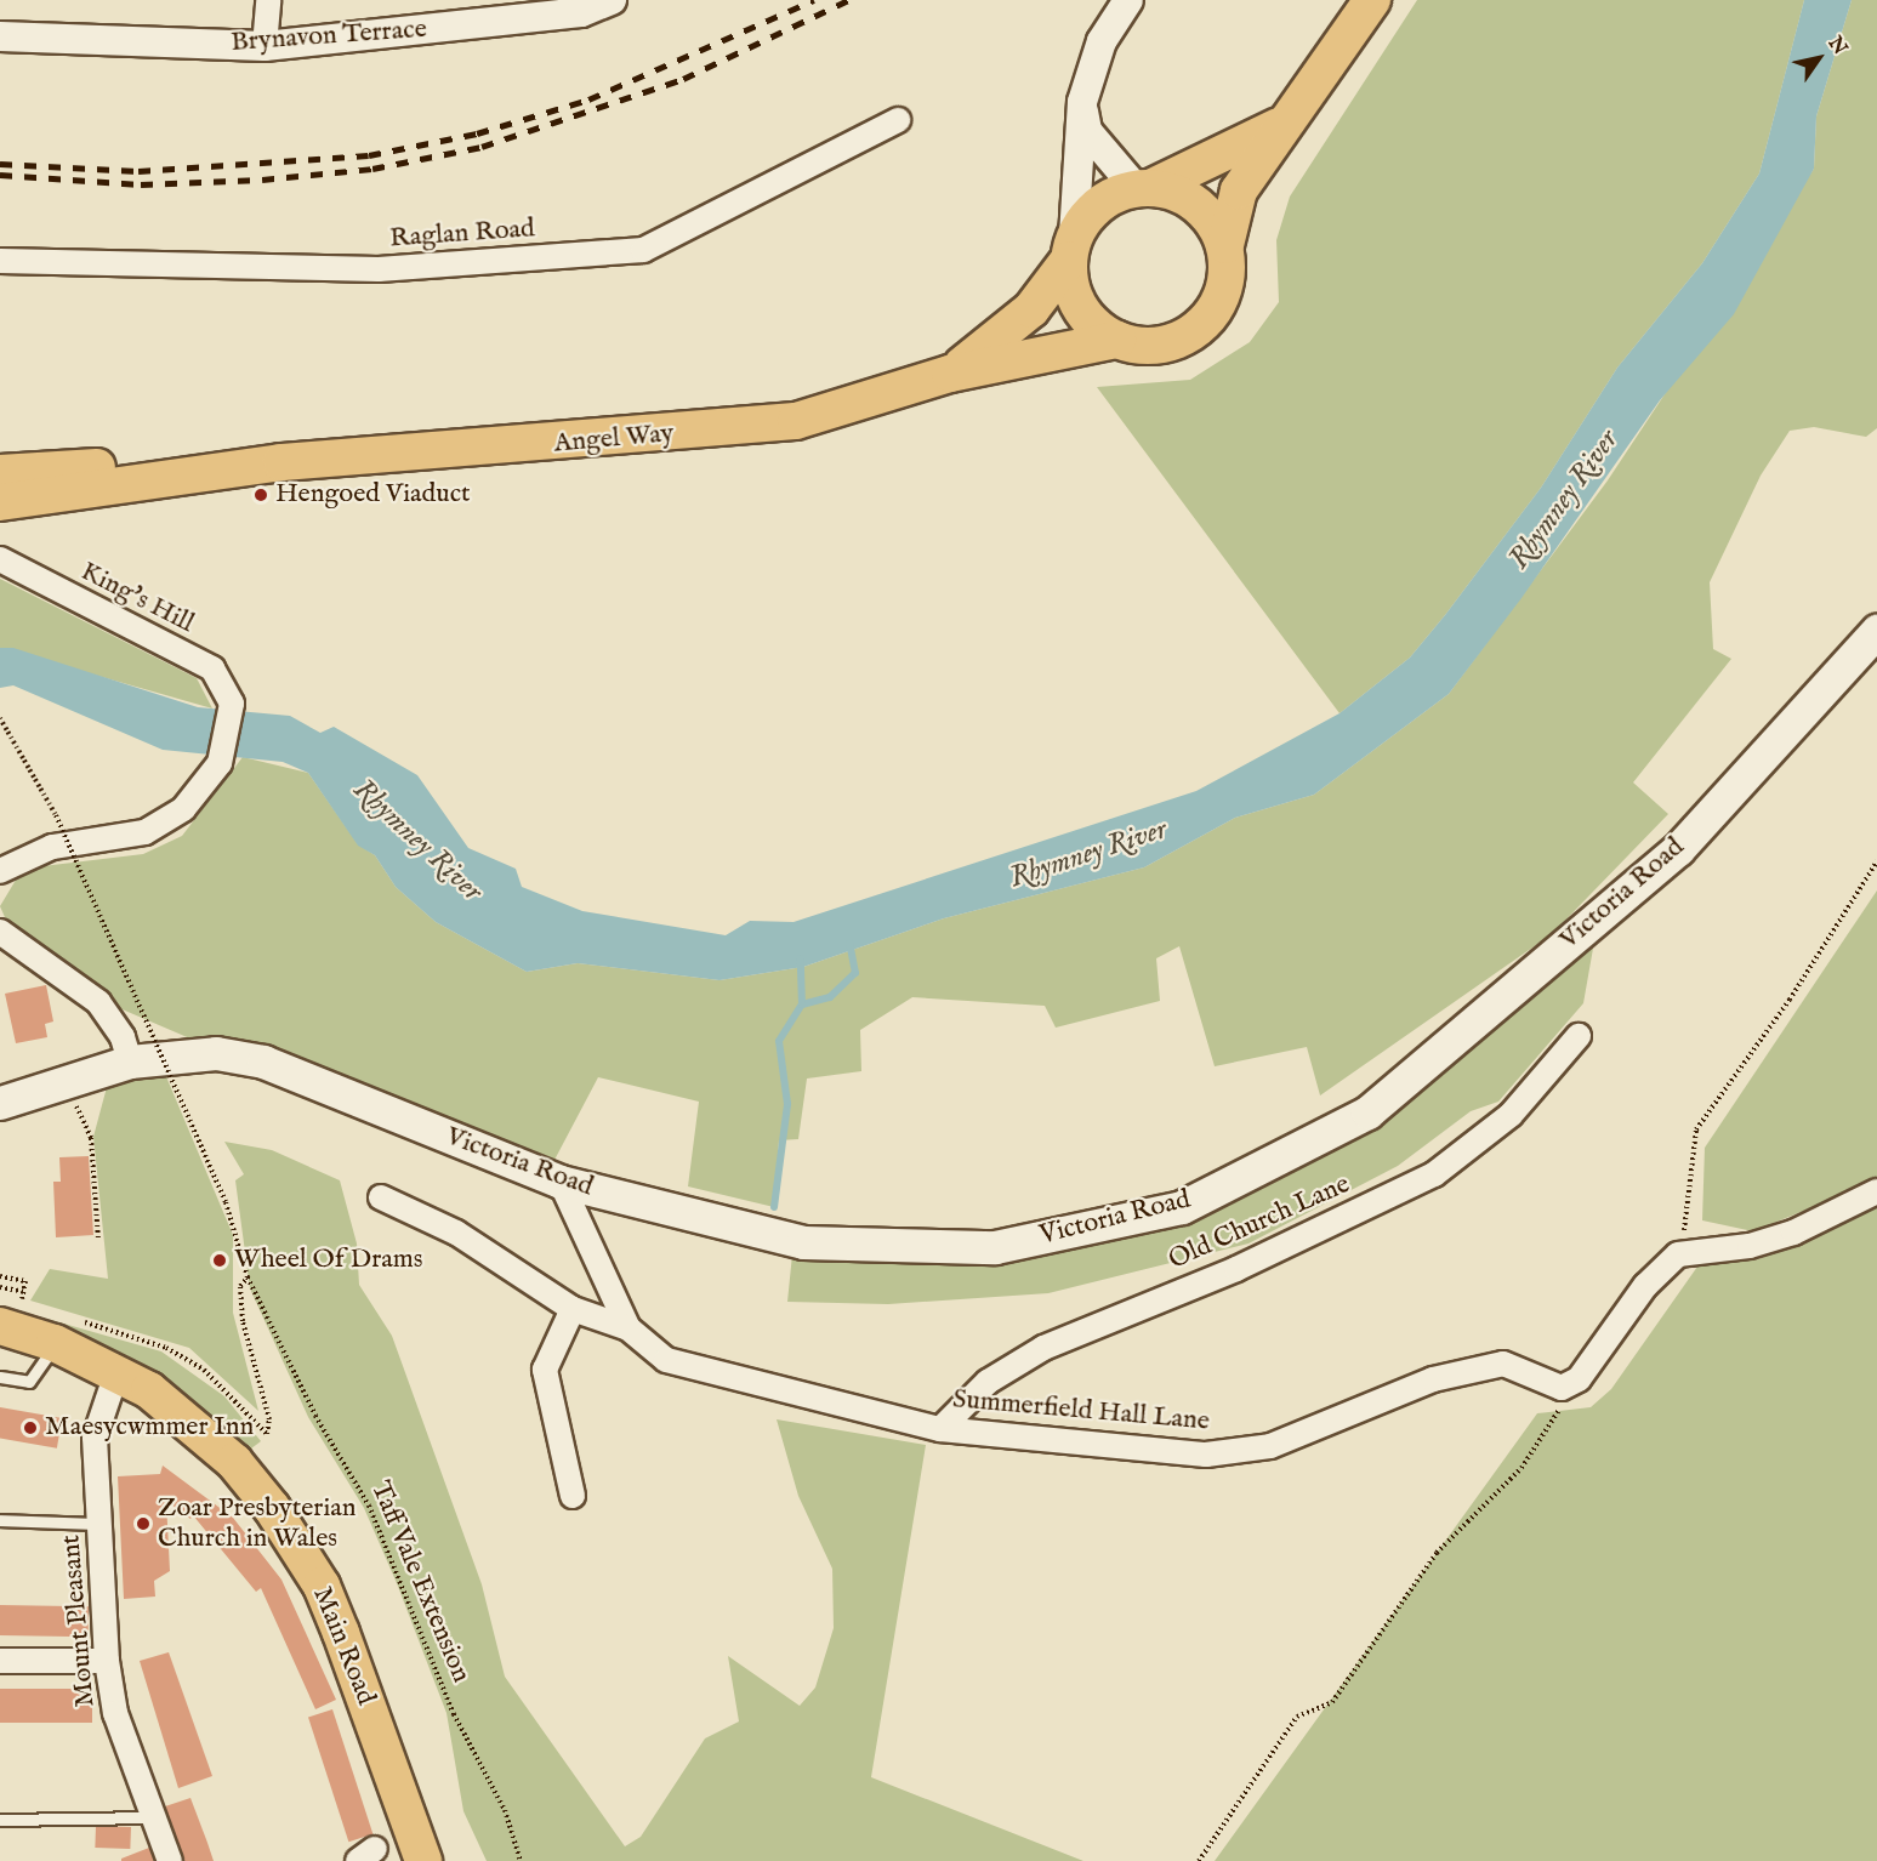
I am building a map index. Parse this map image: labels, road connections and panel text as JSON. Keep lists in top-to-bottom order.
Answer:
{
  "streets": {
    "main road": ["Angel Way", "Victoria Road", "Main Road"],
    "street": [
      "Brynavon Terrace",
      "Raglan Road",
      "King's Hill",
      "Old Church Lane",
      "Summerfield Hall Lane",
      "Mount Pleasant"
    ],
    "path": ["Taff Vale Extension"]
  },
  "crossings": [
    ["Victoria Road", "Summerfield Hall Lane"],
    ["Old Church Lane", "Summerfield Hall Lane"],
    ["Mount Pleasant", "Main Road"]
  ],
  "water": ["Rhymney River"],
  "places": [
    "Hengoed Viaduct",
    "Wheel Of Drams",
    "Maesycwmmer Inn",
    "Zoar Presbyterian Church in Wales"
  ],
  "north": "top right"
}
